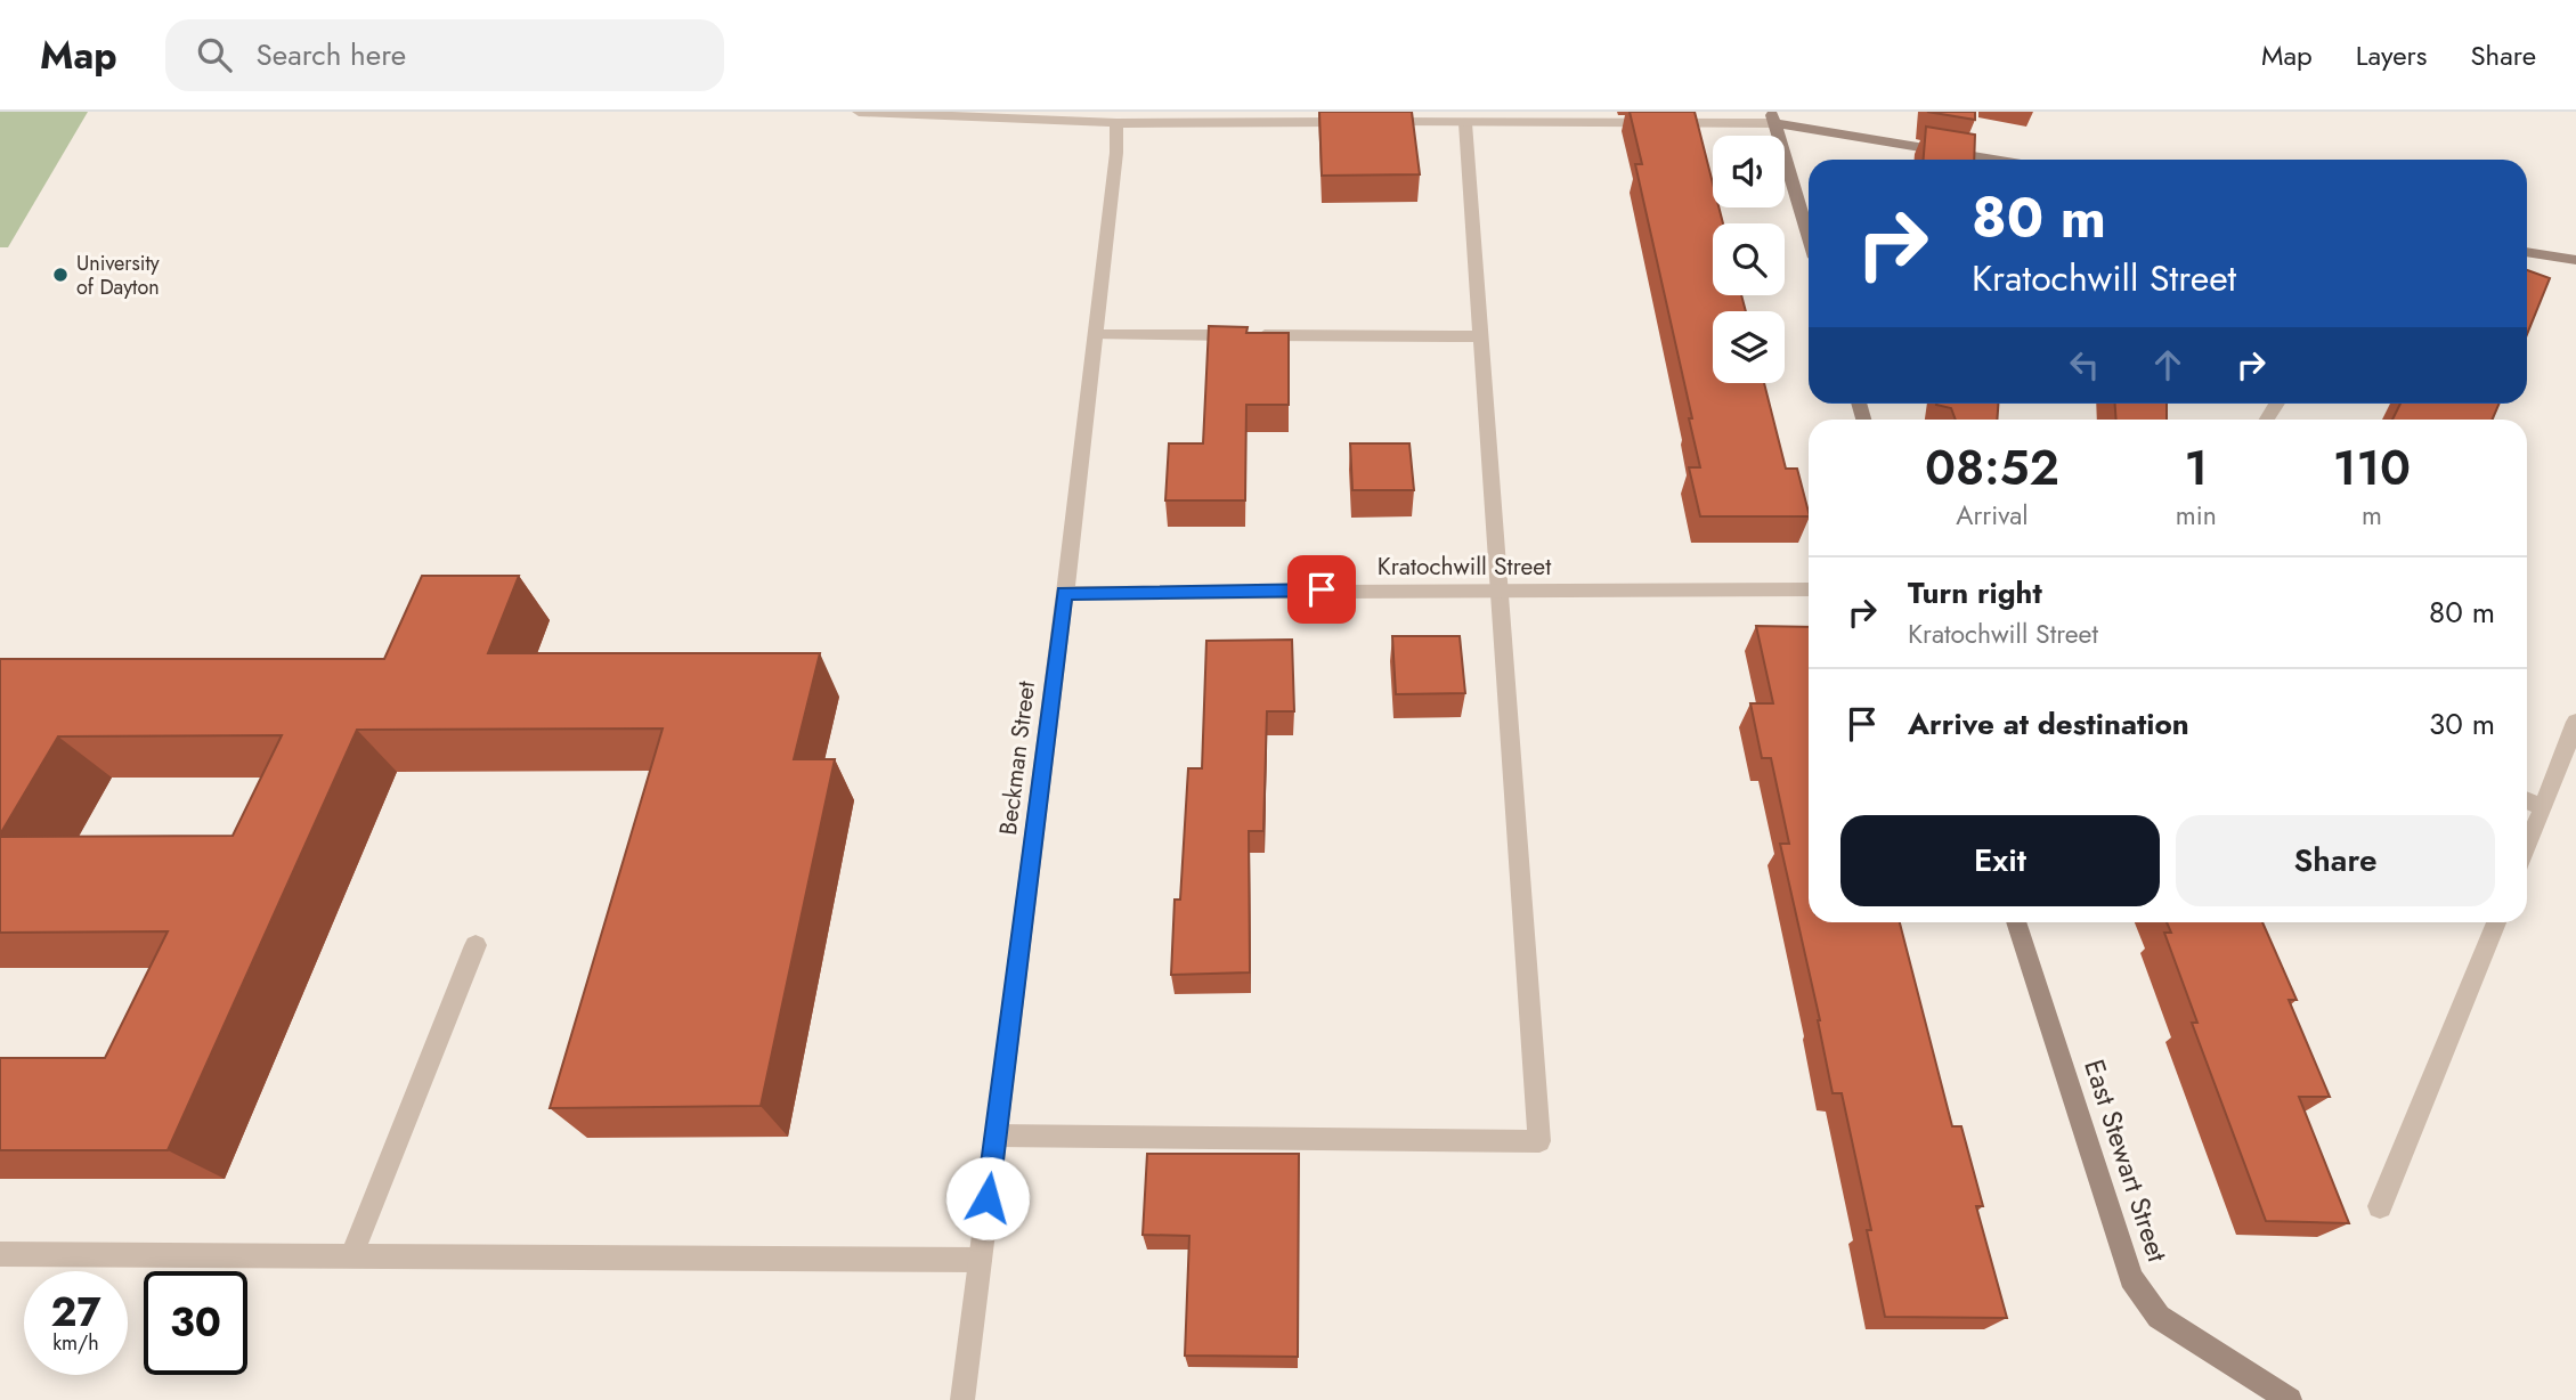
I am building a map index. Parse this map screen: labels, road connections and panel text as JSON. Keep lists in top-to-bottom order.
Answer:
{
  "streets": {
    "main road": ["East Stewart Street"],
    "street": ["Kratochwill Street", "Beckman Street"]
  },
  "crossings": [
    ["Kratochwill Street", "Beckman Street"]
  ],
  "places": ["University of Dayton"],
  "page": {
    "header": "Map",
    "search": "Search here",
    "nav": ["Map", "Layers", "Share"],
    "turn": ["80 m", "Kratochwill Street"],
    "eta": [
      "08:52",
      "Arrival",
      "1",
      "min",
      "110",
      "m"
    ],
    "list": [
      {
        "name": "Turn right",
        "note": "Kratochwill Street",
        "value": "80 m"
      },
      {
        "name": "Arrive at destination",
        "value": "30 m"
      }
    ],
    "buttons": ["Exit", "Share"],
    "speed": "27 km/h",
    "limit": "30"
  }
}
